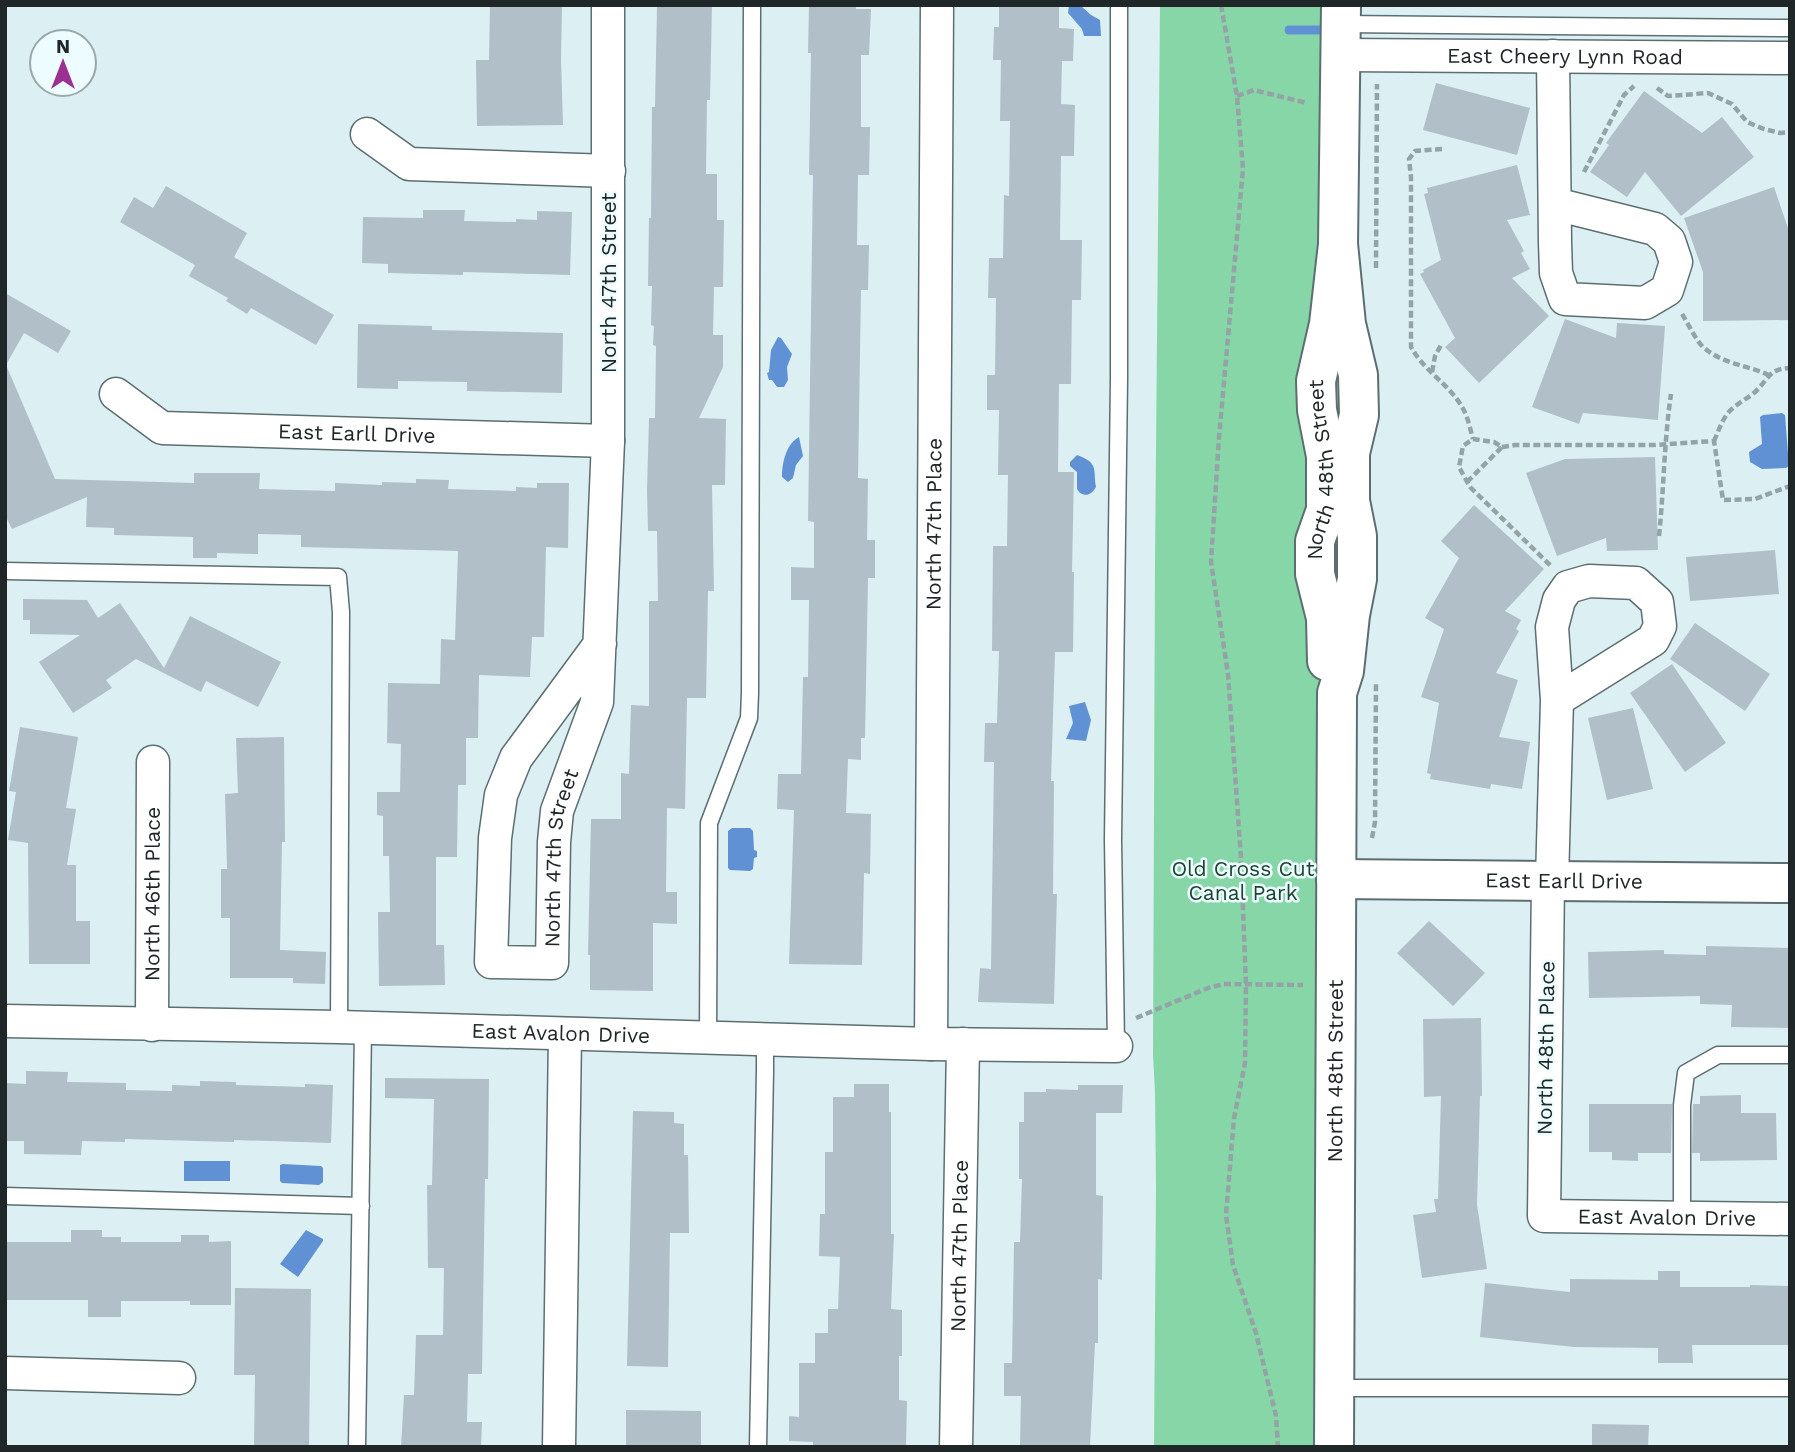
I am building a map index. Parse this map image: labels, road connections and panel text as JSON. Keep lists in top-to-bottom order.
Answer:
{
  "streets": {
    "street": [
      "East Cheery Lynn Road",
      "North 47th Street",
      "East Earll Drive",
      "North 48th Street",
      "North 47th Place",
      "North 46th Place",
      "East Avalon Drive",
      "North 48th Place"
    ]
  },
  "crossings": [
    ["East Cheery Lynn Road", "North 48th Street"],
    ["North 47th Street", "East Earll Drive"],
    ["East Earll Drive", "North 48th Street"],
    ["East Earll Drive", "North 48th Place"],
    ["North 47th Place", "East Avalon Drive"],
    ["North 46th Place", "East Avalon Drive"],
    ["East Avalon Drive", "North 48th Place"]
  ],
  "parks": ["Old Cross Cut Canal Park"],
  "north": "top"
}
